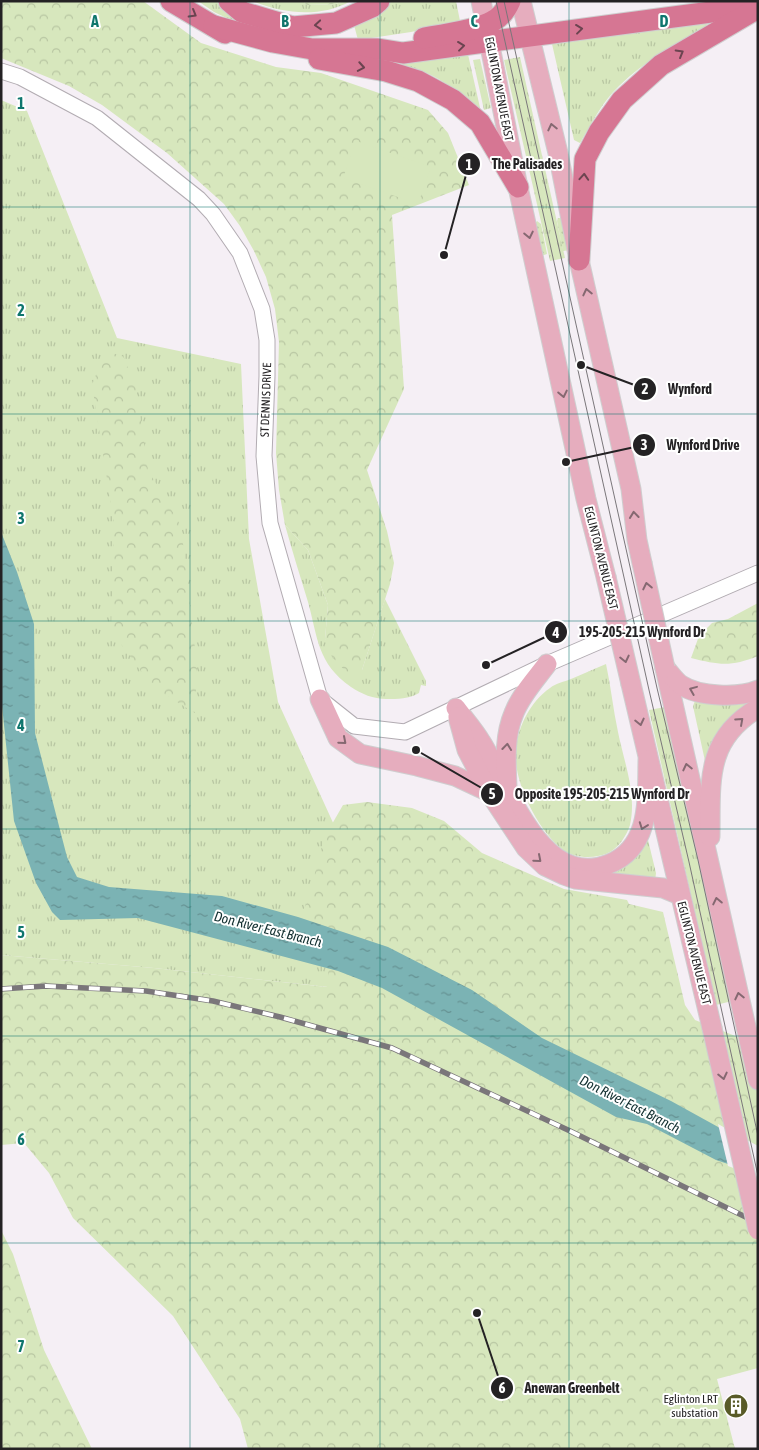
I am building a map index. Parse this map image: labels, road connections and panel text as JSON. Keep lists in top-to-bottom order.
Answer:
{
  "streets": {
    "main road": ["EGLINTON AVENUE EAST"],
    "street": ["ST DENNIS DRIVE"]
  },
  "water": ["Don River East Branch"],
  "places": {
    "other": [
      "The Palisades",
      "Wynford",
      "Wynford Drive",
      "195-205-215 Wynford Dr",
      "Opposite 195-205-215 Wynford Dr",
      "Anewan Greenbelt"
    ],
    "building": ["Eglinton LRT substation"]
  },
  "grid": {
    "columns": [
      "A",
      "B",
      "C",
      "D"
    ],
    "rows": [
      "1",
      "2",
      "3",
      "4",
      "5",
      "6",
      "7"
    ]
  }
}
